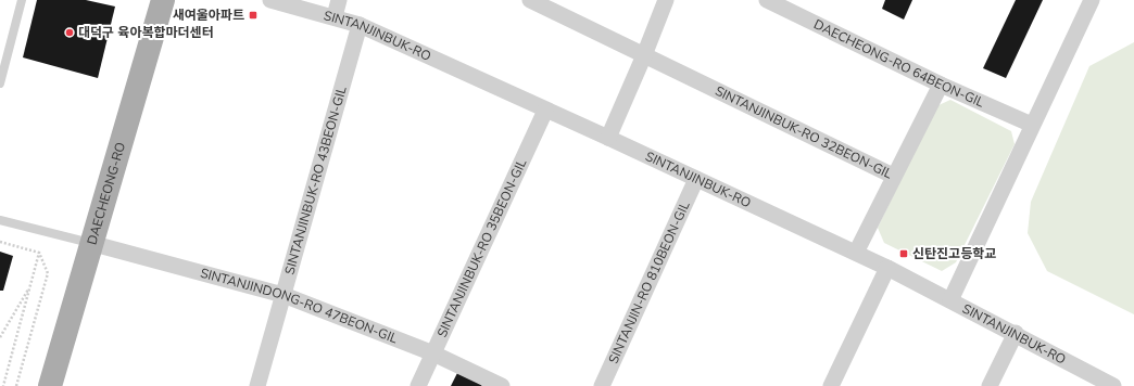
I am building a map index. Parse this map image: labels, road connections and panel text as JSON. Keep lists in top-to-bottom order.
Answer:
{
  "streets": {
    "main road": ["DAECHEONG-RO"],
    "street": [
      "SINTANJINBUK-RO",
      "DAECHEONG-RO 64BEON-GIL",
      "SINTANJINBUK-RO 32BEON-GIL",
      "SINTANJINBUK-RO 43BEON-GIL",
      "SINTANJINBUK-RO 35BEON-GIL",
      "SINTANJIN-RO 810BEON-GIL",
      "SINTANJINDONG-RO 47BEON-GIL"
    ]
  },
  "crossings": [
    ["SINTANJINBUK-RO", "SINTANJINBUK-RO 43BEON-GIL"],
    ["SINTANJINBUK-RO", "SINTANJINBUK-RO 35BEON-GIL"],
    ["SINTANJINBUK-RO", "SINTANJIN-RO 810BEON-GIL"],
    ["DAECHEONG-RO 64BEON-GIL", "SINTANJINBUK-RO 32BEON-GIL"],
    ["SINTANJINBUK-RO 43BEON-GIL", "SINTANJINDONG-RO 47BEON-GIL"],
    ["DAECHEONG-RO", "SINTANJINDONG-RO 47BEON-GIL"],
    ["SINTANJINBUK-RO 35BEON-GIL", "SINTANJINDONG-RO 47BEON-GIL"]
  ],
  "places": {
    "transit": ["새여울아파트", "신탄진고등학교"],
    "other": ["대덕구 육아복합마더센터"]
  }
}
